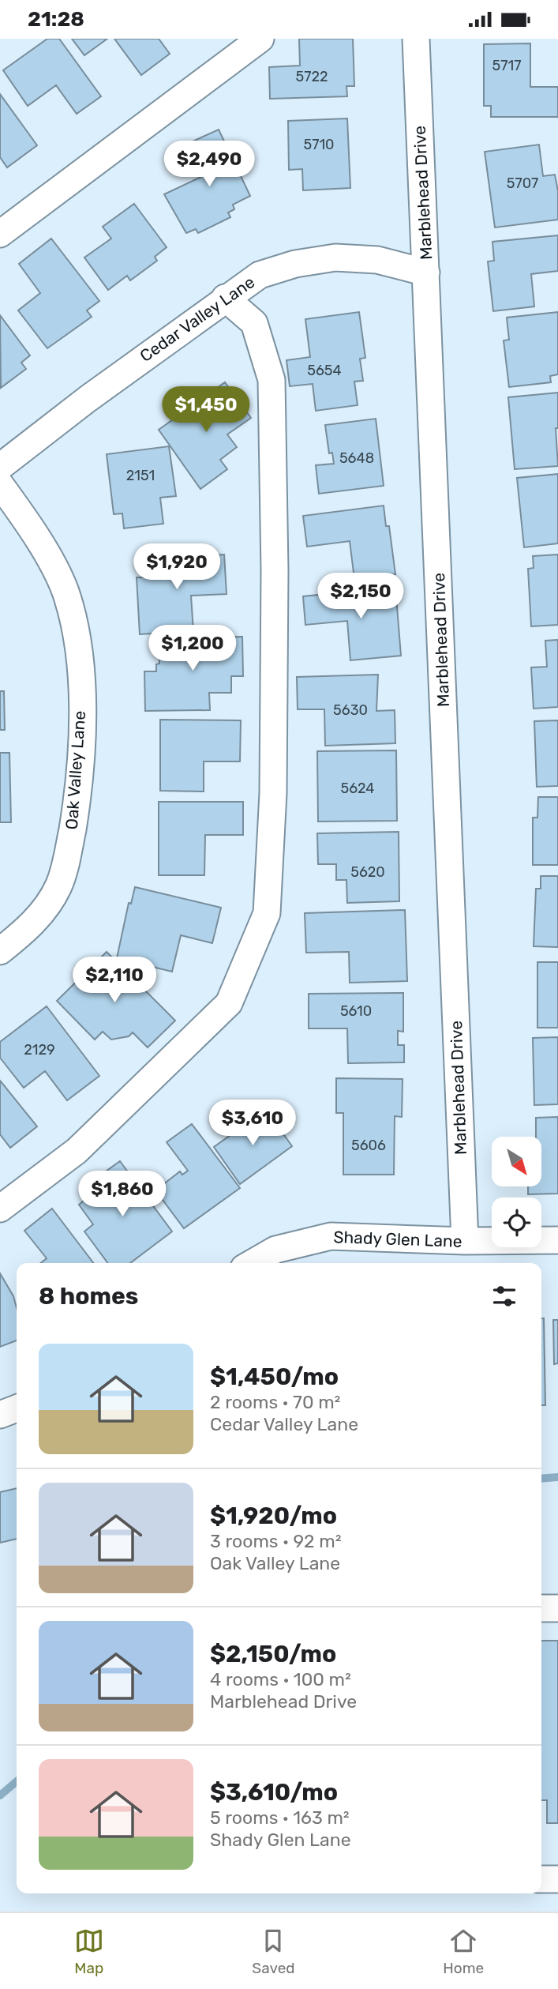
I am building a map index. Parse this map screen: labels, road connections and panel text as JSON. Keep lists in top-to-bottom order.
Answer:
{
  "streets": {
    "street": [
      "Marblehead Drive",
      "Cedar Valley Lane",
      "Oak Valley Lane",
      "Shady Glen Lane"
    ]
  },
  "crossings": [
    ["Marblehead Drive", "Cedar Valley Lane"],
    ["Marblehead Drive", "Shady Glen Lane"]
  ],
  "house_numbers": [
    "5717",
    "5722",
    "5710",
    "5707",
    "5654",
    "5648",
    "2151",
    "5630",
    "5624",
    "5620",
    "5610",
    "2129",
    "5606"
  ],
  "north": "bottom right",
  "page": {
    "status": "21:28",
    "price": [
      "$2,490",
      "$1,450",
      "$1,920",
      "$2,150",
      "$1,200",
      "$2,110",
      "$3,610",
      "$1,860"
    ],
    "heading": "8 homes",
    "list": [
      {
        "name": "$1,450/mo",
        "note": "2 rooms · 70 m² · Cedar Valley Lane"
      },
      {
        "name": "$1,920/mo",
        "note": "3 rooms · 92 m² · Oak Valley Lane"
      },
      {
        "name": "$2,150/mo",
        "note": "4 rooms · 100 m² · Marblehead Drive"
      },
      {
        "name": "$3,610/mo",
        "note": "5 rooms · 163 m² · Shady Glen Lane"
      }
    ],
    "tabs": ["Map", "Saved", "Home"]
  }
}
